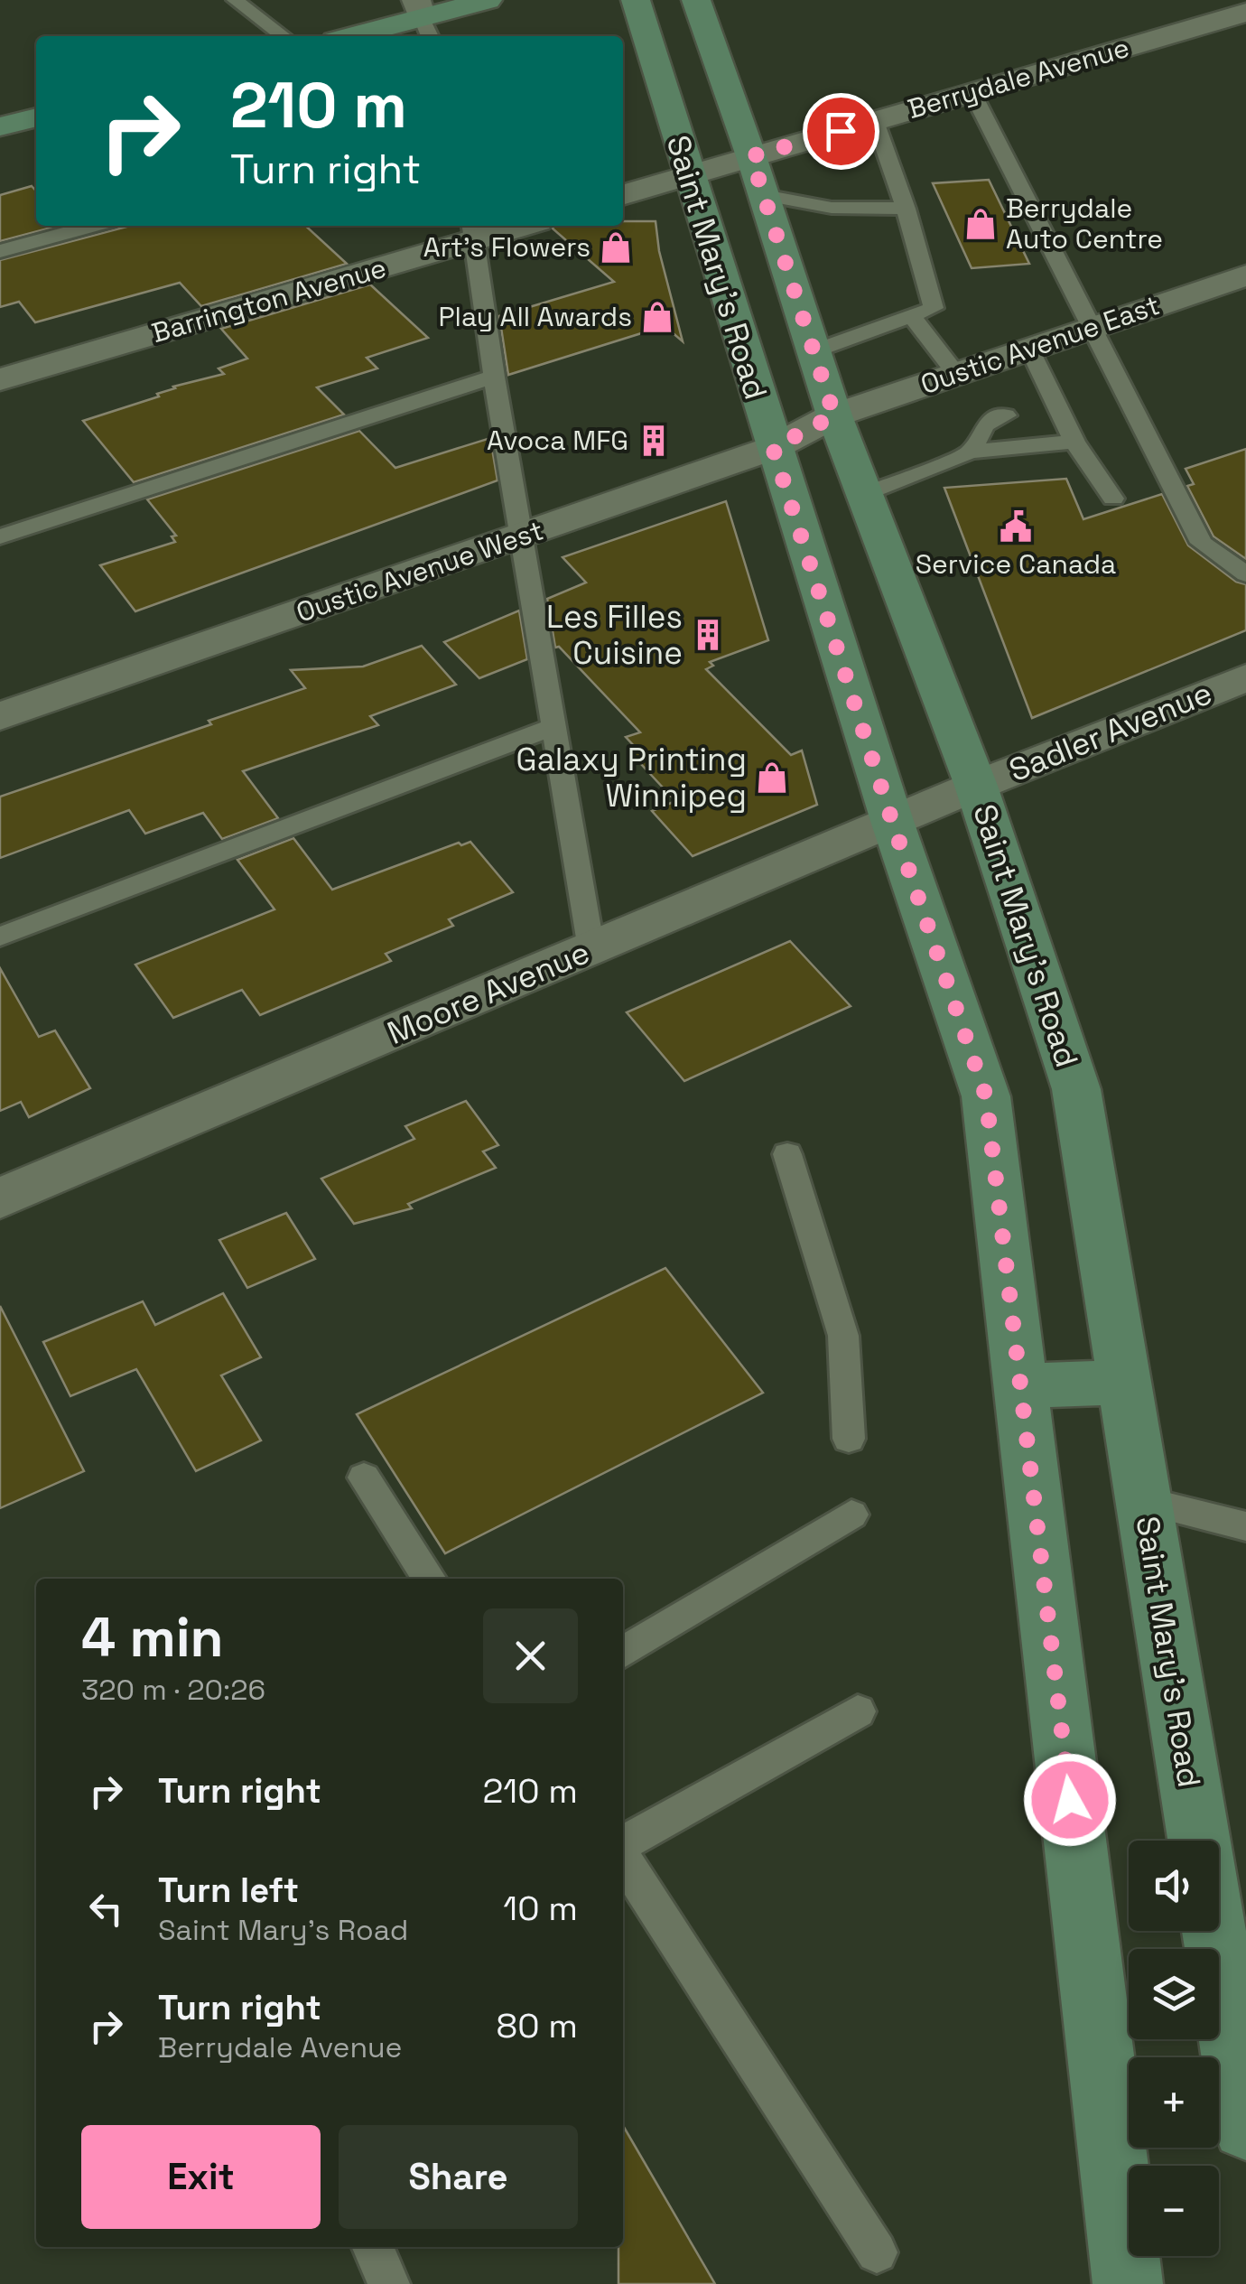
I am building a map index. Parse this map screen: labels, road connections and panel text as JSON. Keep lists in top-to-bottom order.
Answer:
{
  "streets": {
    "main road": ["Saint Mary’s Road"],
    "street": [
      "Berrydale Avenue",
      "Barrington Avenue",
      "Oustic Avenue East",
      "Oustic Avenue West",
      "Sadler Avenue",
      "Moore Avenue"
    ]
  },
  "crossings": [
    ["Berrydale Avenue", "Saint Mary’s Road"],
    ["Saint Mary’s Road", "Oustic Avenue East"],
    ["Saint Mary’s Road", "Oustic Avenue West"],
    ["Saint Mary’s Road", "Sadler Avenue"],
    ["Saint Mary’s Road", "Moore Avenue"],
    ["Oustic Avenue East", "Oustic Avenue West"],
    ["Sadler Avenue", "Moore Avenue"]
  ],
  "places": {
    "shop": [
      "Berrydale Auto Centre",
      "Art's Flowers",
      "Play All Awards",
      "Galaxy Printing Winnipeg"
    ],
    "building": ["Avoca MFG", "Les Filles Cuisine"],
    "public building": ["Service Canada"]
  },
  "page": {
    "turn": ["210 m", "Turn right"],
    "heading": ["4 min", "320 m · 20:26"],
    "list": [
      {
        "name": "Turn right",
        "value": "210 m"
      },
      {
        "name": "Turn left",
        "note": "Saint Mary’s Road",
        "value": "10 m"
      },
      {
        "name": "Turn right",
        "note": "Berrydale Avenue",
        "value": "80 m"
      }
    ],
    "map_buttons": ["+", "−"],
    "buttons": ["Exit", "Share"]
  }
}
